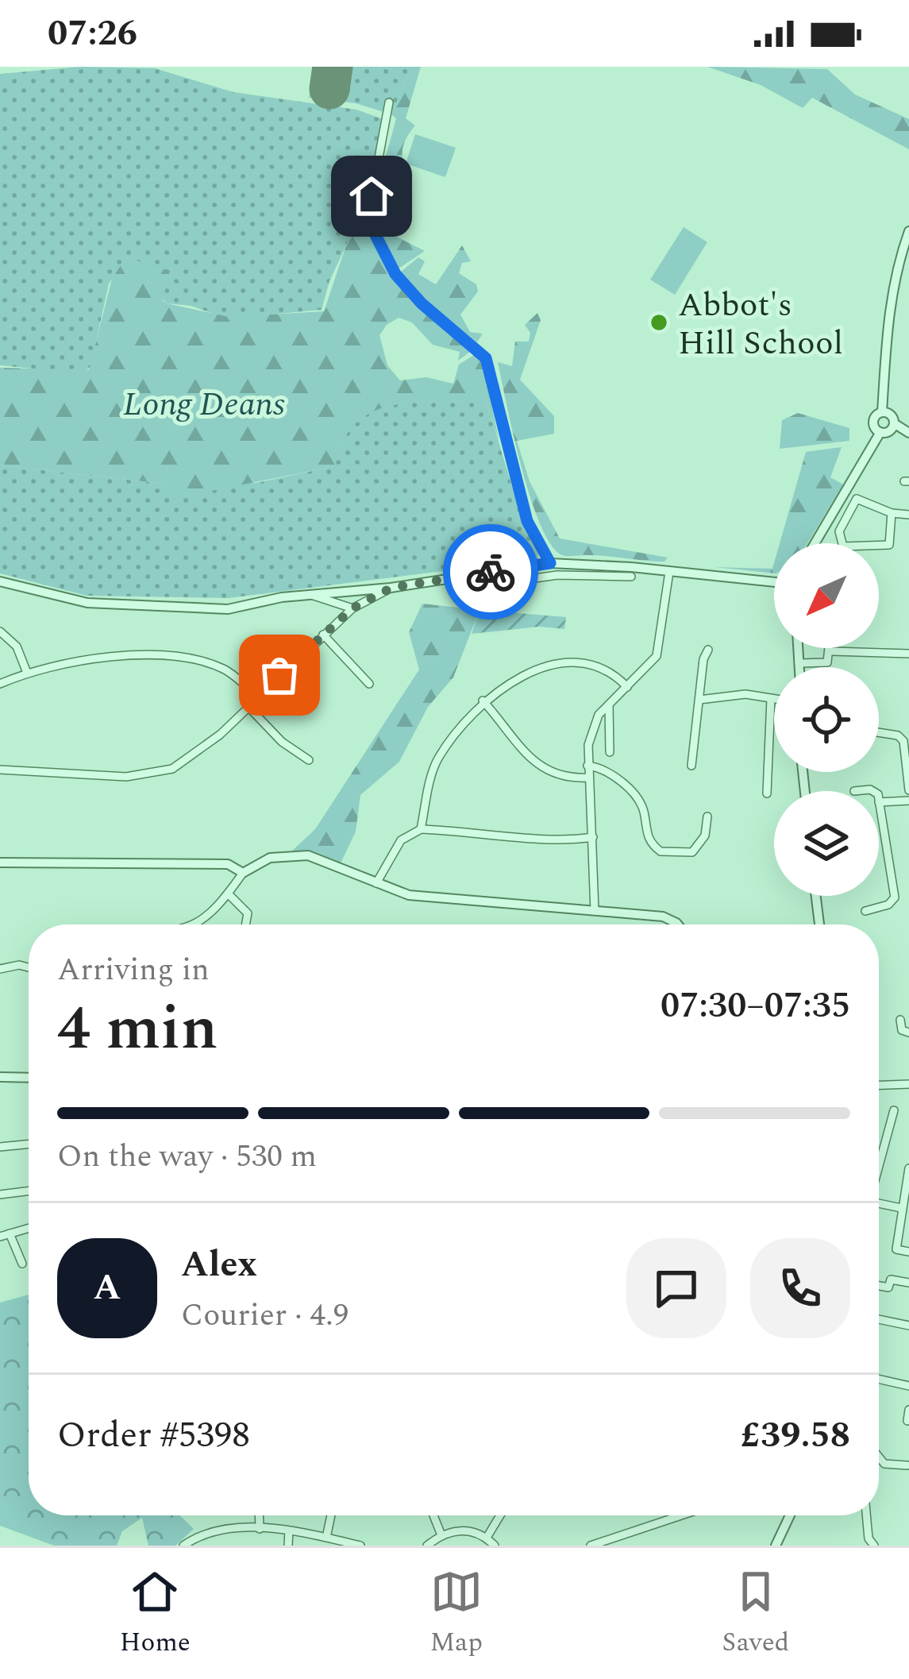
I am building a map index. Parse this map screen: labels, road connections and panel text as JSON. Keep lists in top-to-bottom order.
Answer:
{
  "parks": ["Long Deans"],
  "places": ["Abbot's Hill School"],
  "north": "bottom left",
  "page": {
    "status": "07:26",
    "heading": ["4 min", "Arriving in", "07:30–07:35"],
    "panel": [
      "Alex",
      "Courier · 4.9",
      "Order #5398",
      "£39.58"
    ],
    "bar": "On the way · 530 m",
    "round": "A",
    "tabs": ["Home", "Map", "Saved"]
  }
}
